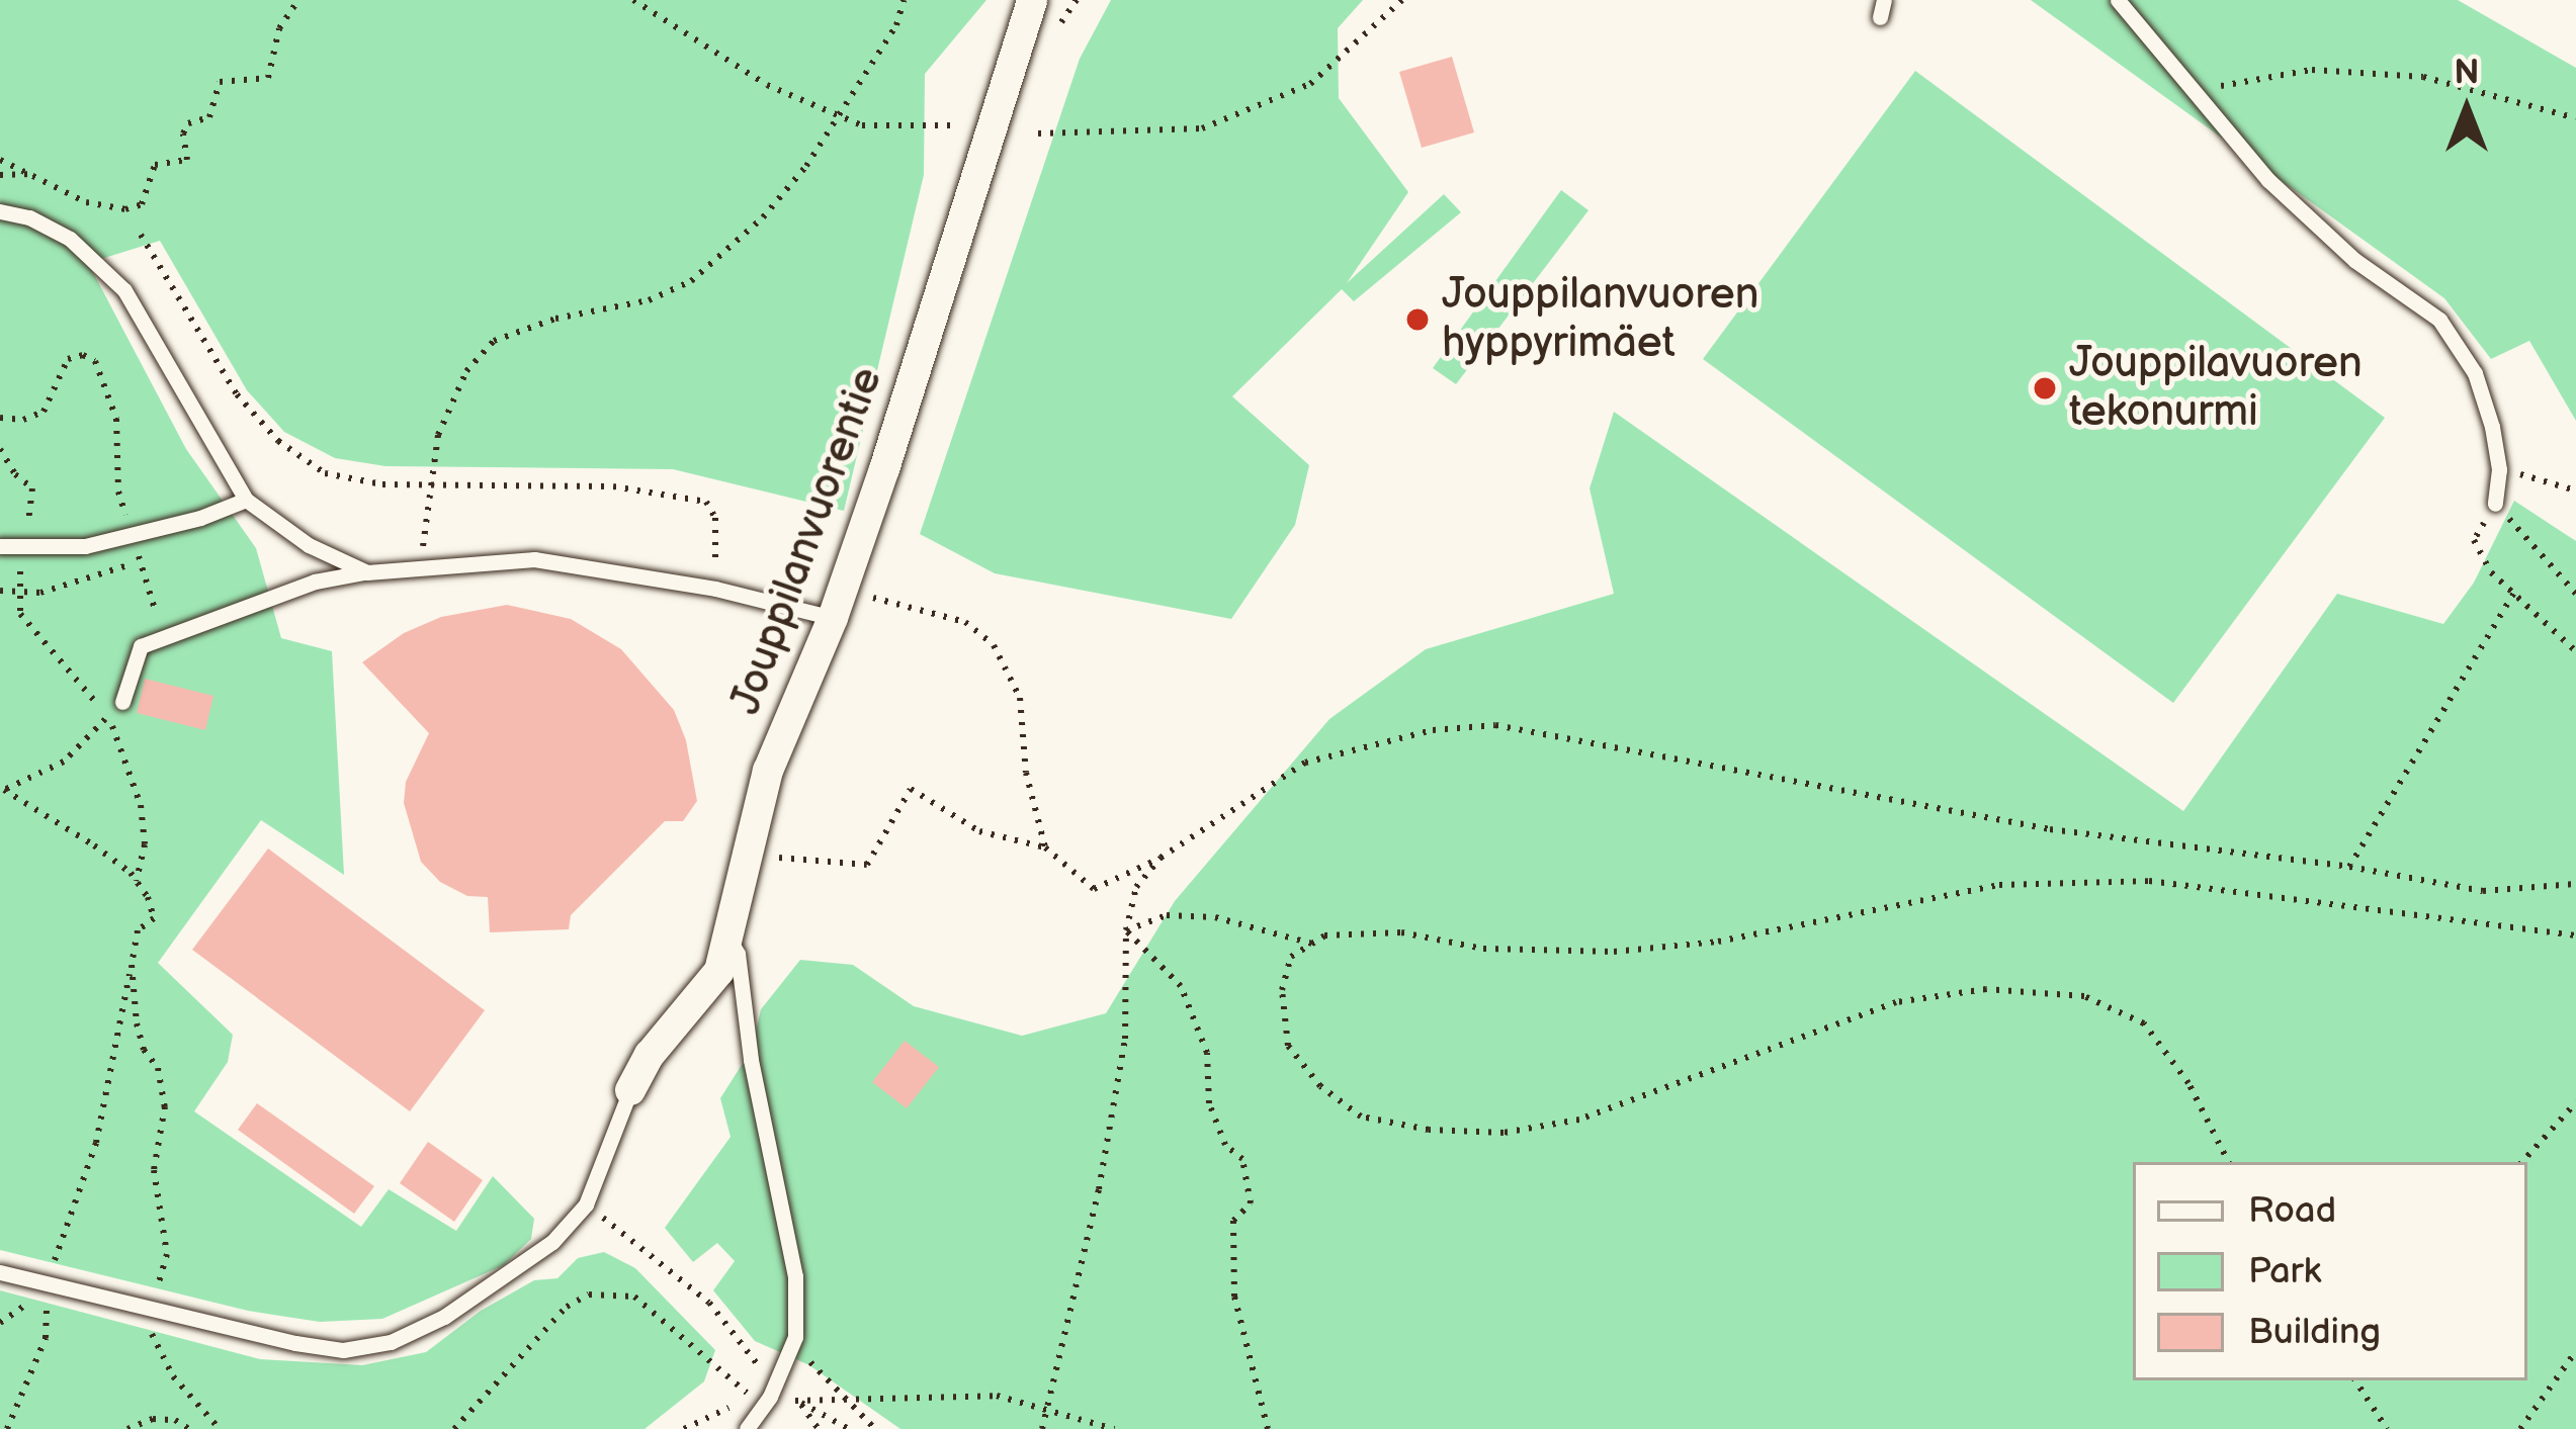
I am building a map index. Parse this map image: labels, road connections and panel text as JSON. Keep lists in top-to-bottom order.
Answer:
{
  "streets": {
    "street": ["Jouppilanvuorentie"]
  },
  "places": ["Jouppilanvuoren hyppyrimäet", "Jouppilavuoren tekonurmi"],
  "legend": ["Road", "Park", "Building"],
  "north": "top"
}
